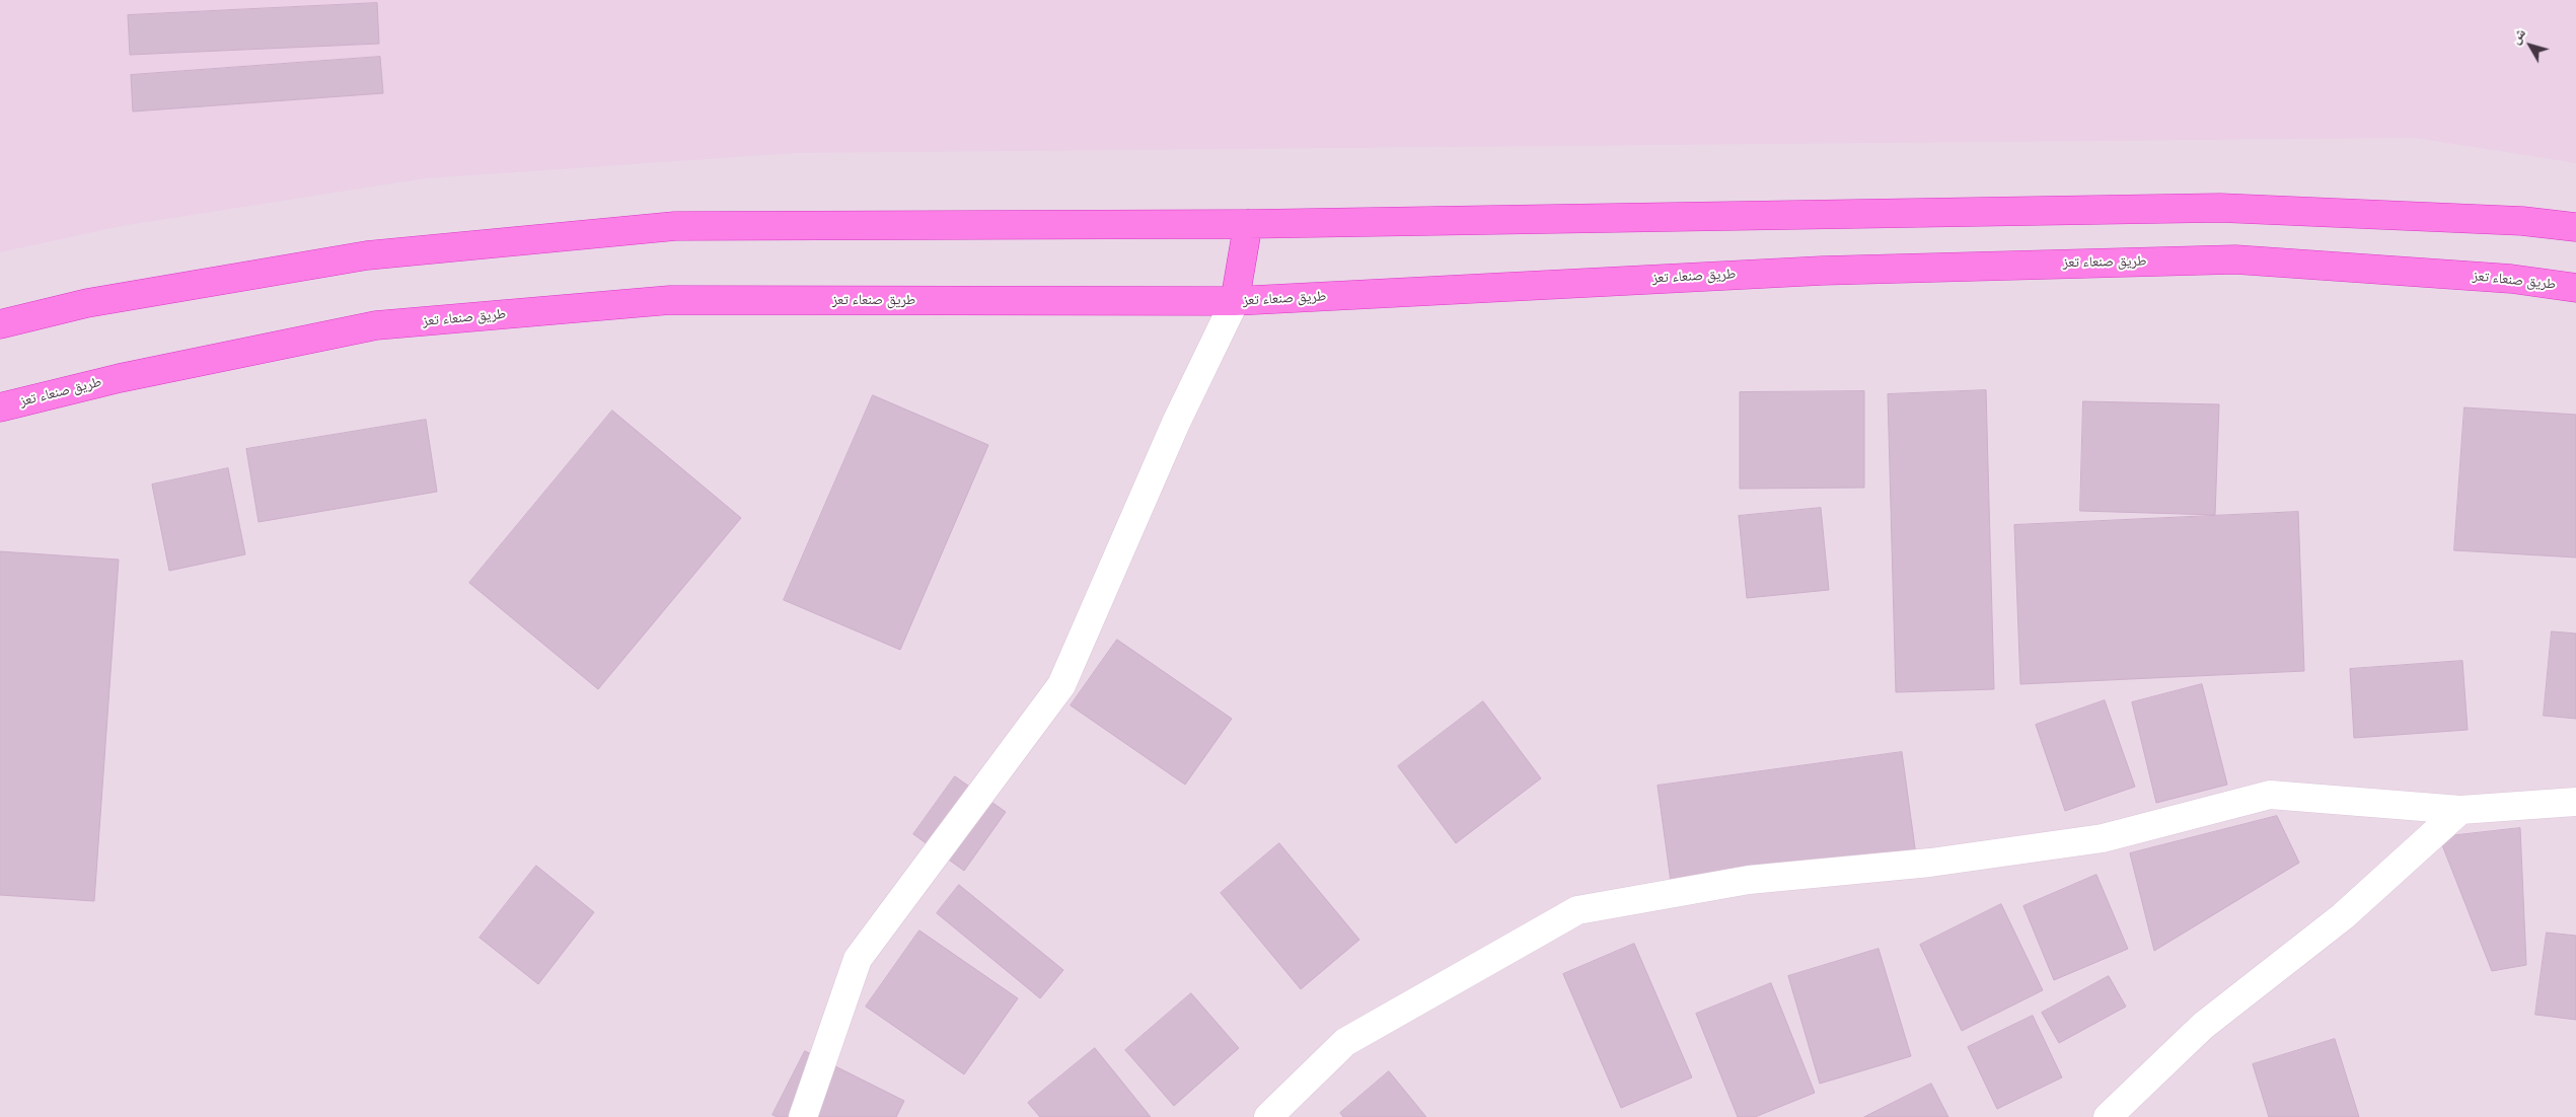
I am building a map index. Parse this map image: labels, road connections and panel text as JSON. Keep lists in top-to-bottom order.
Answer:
{
  "streets": {
    "highway": ["طريق صنعاء تعز"]
  },
  "north": "top left"
}
